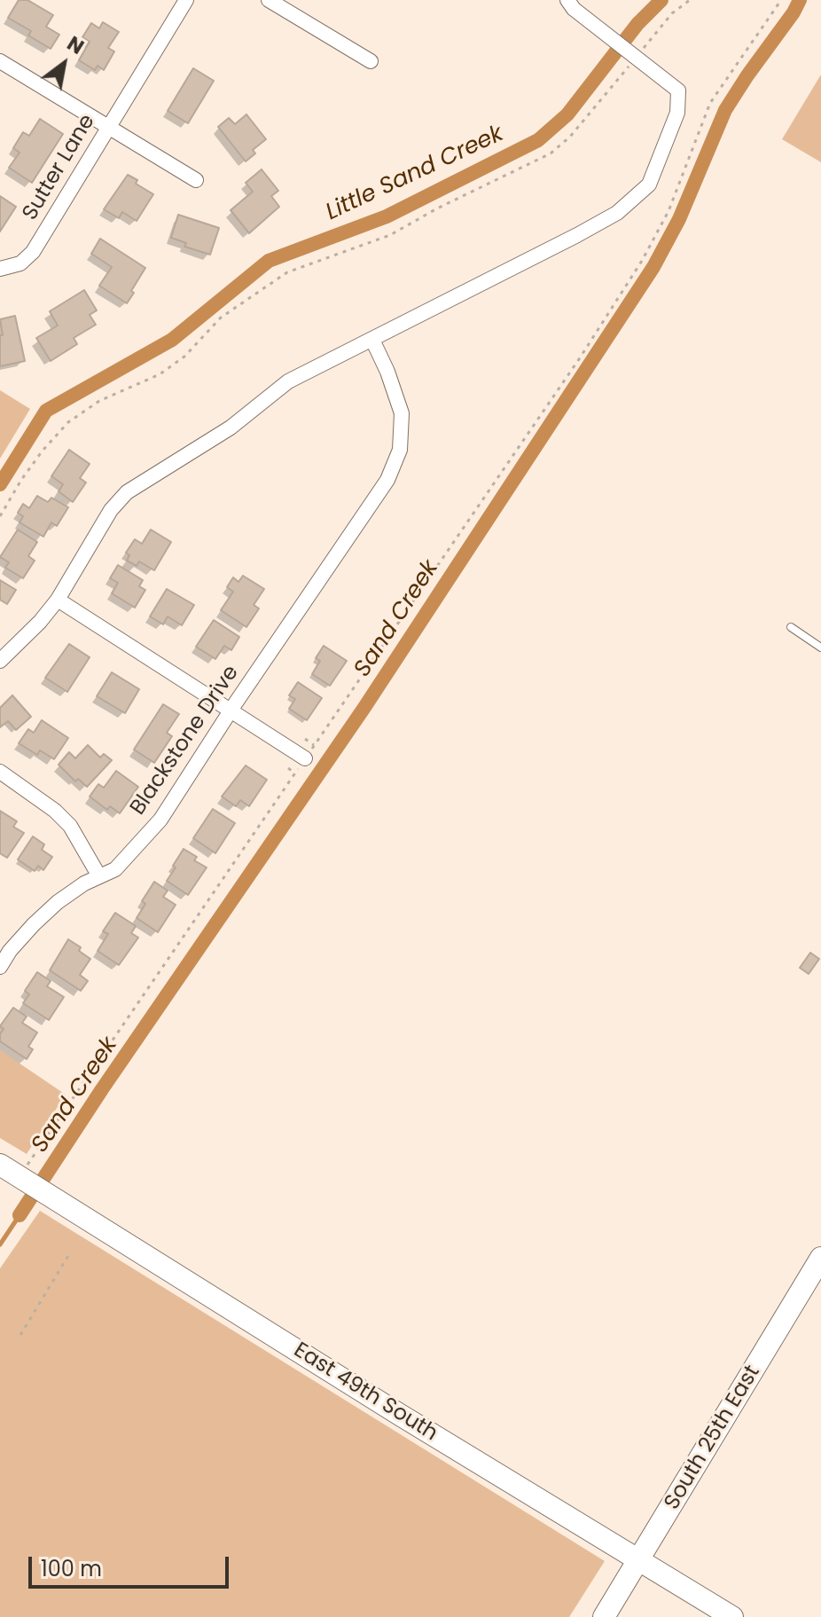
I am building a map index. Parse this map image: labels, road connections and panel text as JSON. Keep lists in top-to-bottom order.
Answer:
{
  "streets": {
    "street": [
      "Sutter Lane",
      "Blackstone Drive",
      "East 49th South",
      "South 25th East"
    ]
  },
  "crossings": [
    ["East 49th South", "South 25th East"]
  ],
  "water": ["Little Sand Creek", "Sand Creek"],
  "scale_bar": "100 m",
  "north": "top right"
}
